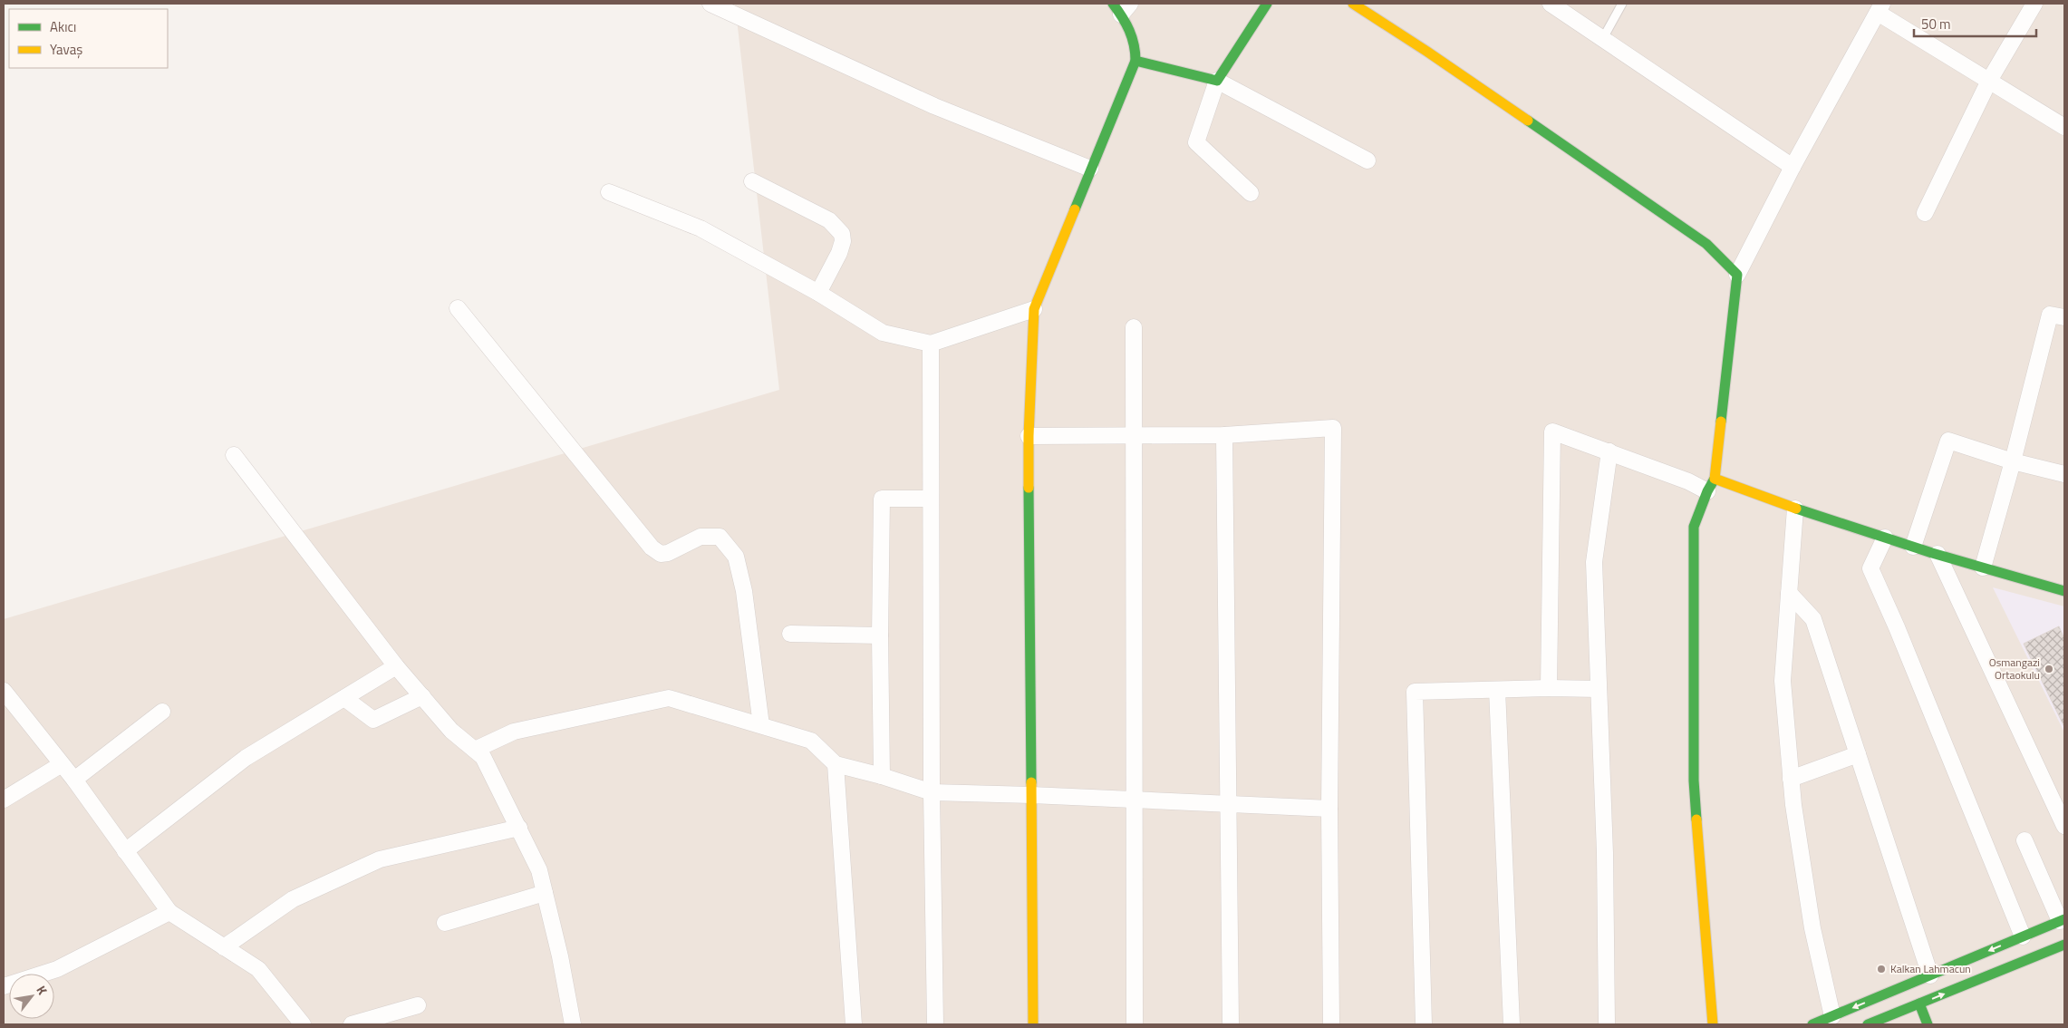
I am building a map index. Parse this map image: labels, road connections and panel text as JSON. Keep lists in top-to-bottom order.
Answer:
{
  "places": ["Osmangazi Ortaokulu", "Kalkan Lahmacun"],
  "legend": ["Akıcı", "Yavaş"],
  "scale_bar": "50 m",
  "north": "top right"
}
